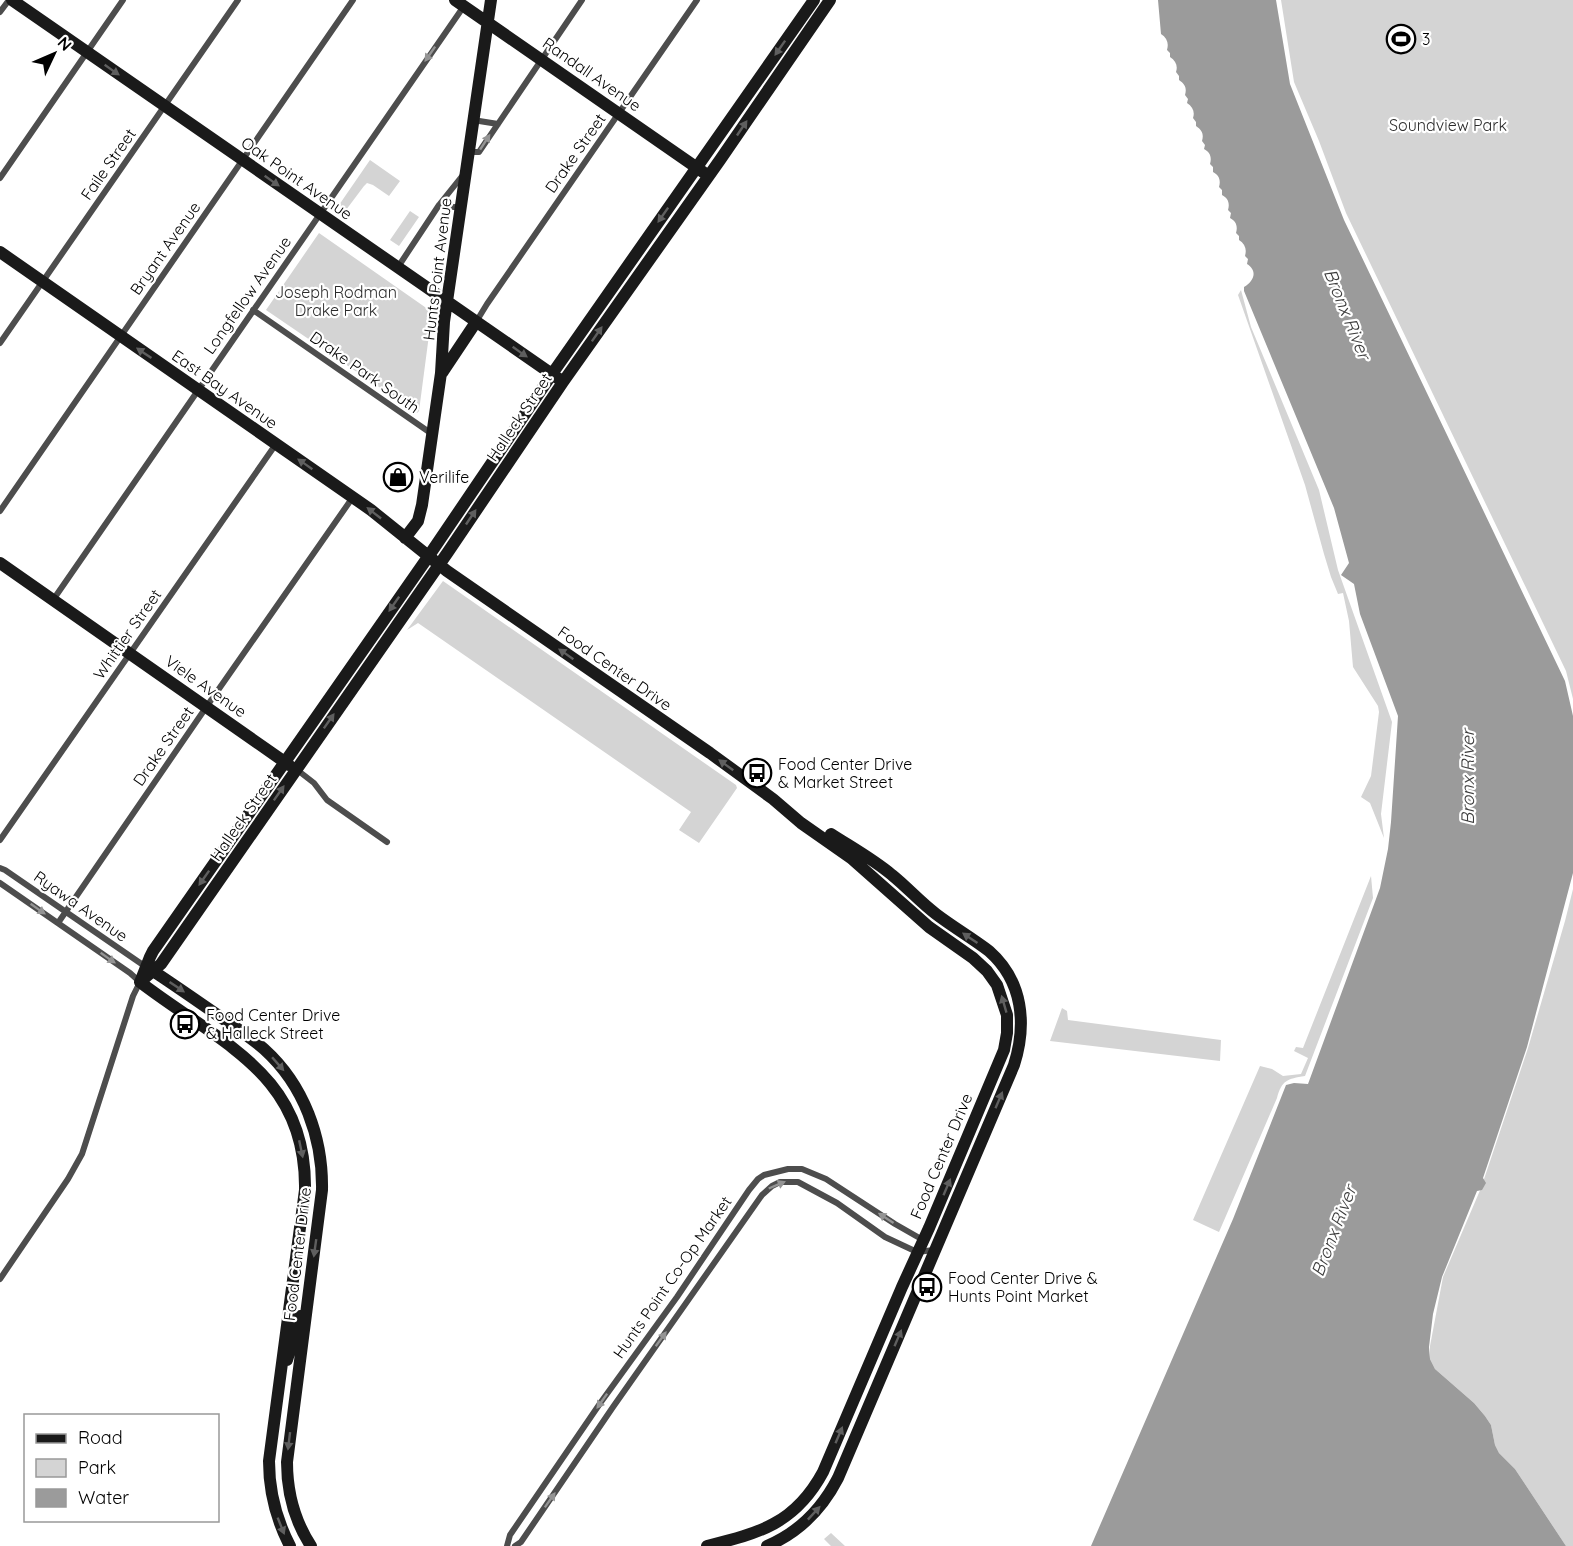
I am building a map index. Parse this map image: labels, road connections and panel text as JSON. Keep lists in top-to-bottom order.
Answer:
{
  "streets": {
    "main road": [
      "Randall Avenue",
      "Oak Point Avenue",
      "Hunts Point Avenue",
      "East Bay Avenue",
      "Halleck Street",
      "Food Center Drive",
      "Viele Avenue"
    ],
    "street": [
      "Drake Street",
      "Faile Street",
      "Bryant Avenue",
      "Longfellow Avenue",
      "Drake Park South",
      "Whittier Street",
      "Ryawa Avenue",
      "Hunts Point Co-Op Market"
    ]
  },
  "crossings": [
    ["Randall Avenue", "Drake Street"],
    ["Randall Avenue", "Hunts Point Avenue"],
    ["Randall Avenue", "Longfellow Avenue"],
    ["Randall Avenue", "Halleck Street"],
    ["Drake Street", "Oak Point Avenue"],
    ["Drake Street", "East Bay Avenue"],
    ["Drake Street", "Viele Avenue"],
    ["Drake Street", "Ryawa Avenue"],
    ["Faile Street", "Oak Point Avenue"],
    ["Faile Street", "East Bay Avenue"],
    ["Oak Point Avenue", "Bryant Avenue"],
    ["Oak Point Avenue", "Hunts Point Avenue"],
    ["Oak Point Avenue", "Longfellow Avenue"],
    ["Oak Point Avenue", "Halleck Street"],
    ["Bryant Avenue", "East Bay Avenue"],
    ["Hunts Point Avenue", "Drake Park South"],
    ["Hunts Point Avenue", "East Bay Avenue"],
    ["Longfellow Avenue", "Drake Park South"],
    ["Longfellow Avenue", "East Bay Avenue"],
    ["Longfellow Avenue", "Viele Avenue"],
    ["East Bay Avenue", "Halleck Street"],
    ["East Bay Avenue", "Whittier Street"],
    ["East Bay Avenue", "Food Center Drive"],
    ["Halleck Street", "Food Center Drive"],
    ["Halleck Street", "Viele Avenue"],
    ["Halleck Street", "Ryawa Avenue"],
    ["Whittier Street", "Viele Avenue"],
    ["Food Center Drive", "Ryawa Avenue"],
    ["Food Center Drive", "Hunts Point Co-Op Market"]
  ],
  "one_way": ["Oak Point Avenue", "Longfellow Avenue", "East Bay Avenue"],
  "water": ["Bronx River"],
  "parks": ["Soundview Park", "Joseph Rodman Drake Park"],
  "places": {
    "sports": ["3"],
    "shop": ["Verilife"],
    "bus stop": ["Food Center Drive & Market Street", "Food Center Drive & Halleck Street", "Food Center Drive & Hunts Point Market"]
  },
  "legend": ["Road", "Park", "Water"],
  "north": "top right"
}
